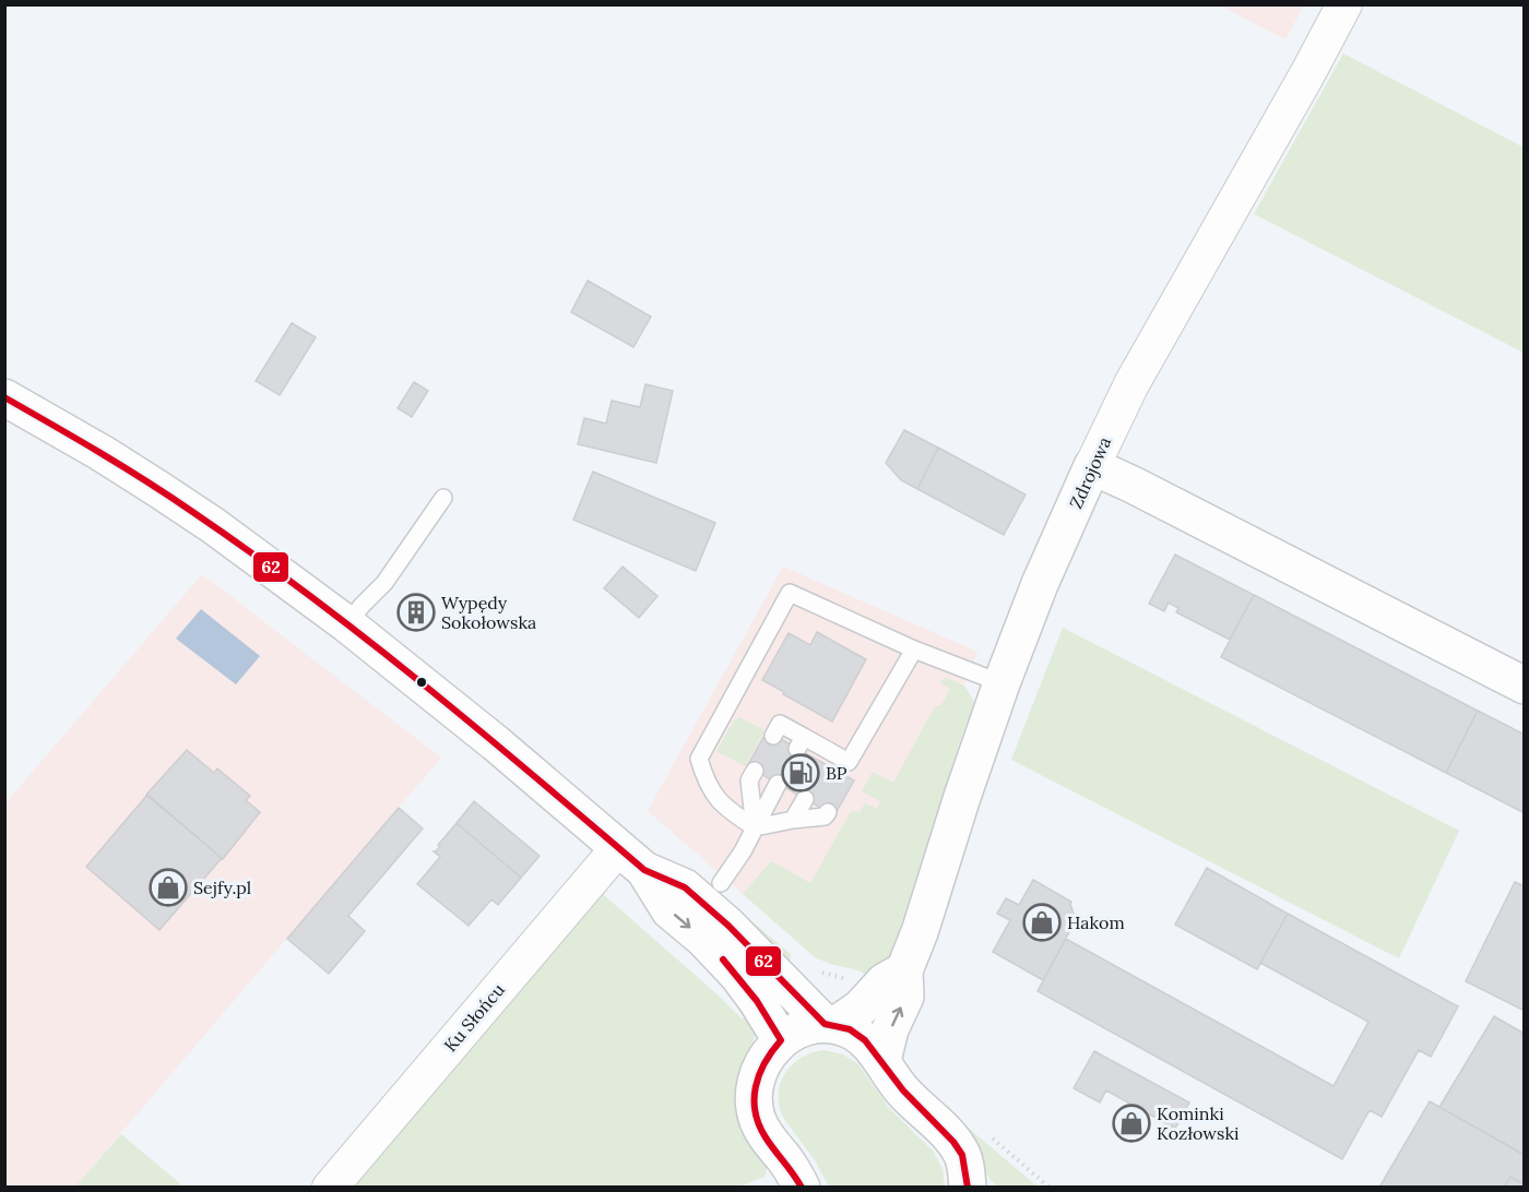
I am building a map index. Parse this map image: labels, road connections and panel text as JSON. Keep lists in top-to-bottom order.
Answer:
{
  "streets": {
    "street": ["Zdrojowa", "Ku Słońcu"]
  },
  "places": {
    "building": ["Wypędy Sokołowska"],
    "fuel station": ["BP"],
    "shop": ["Sejfy.pl", "Hakom", "Kominki Kozłowski"]
  },
  "lines": ["transit line 62"]
}
